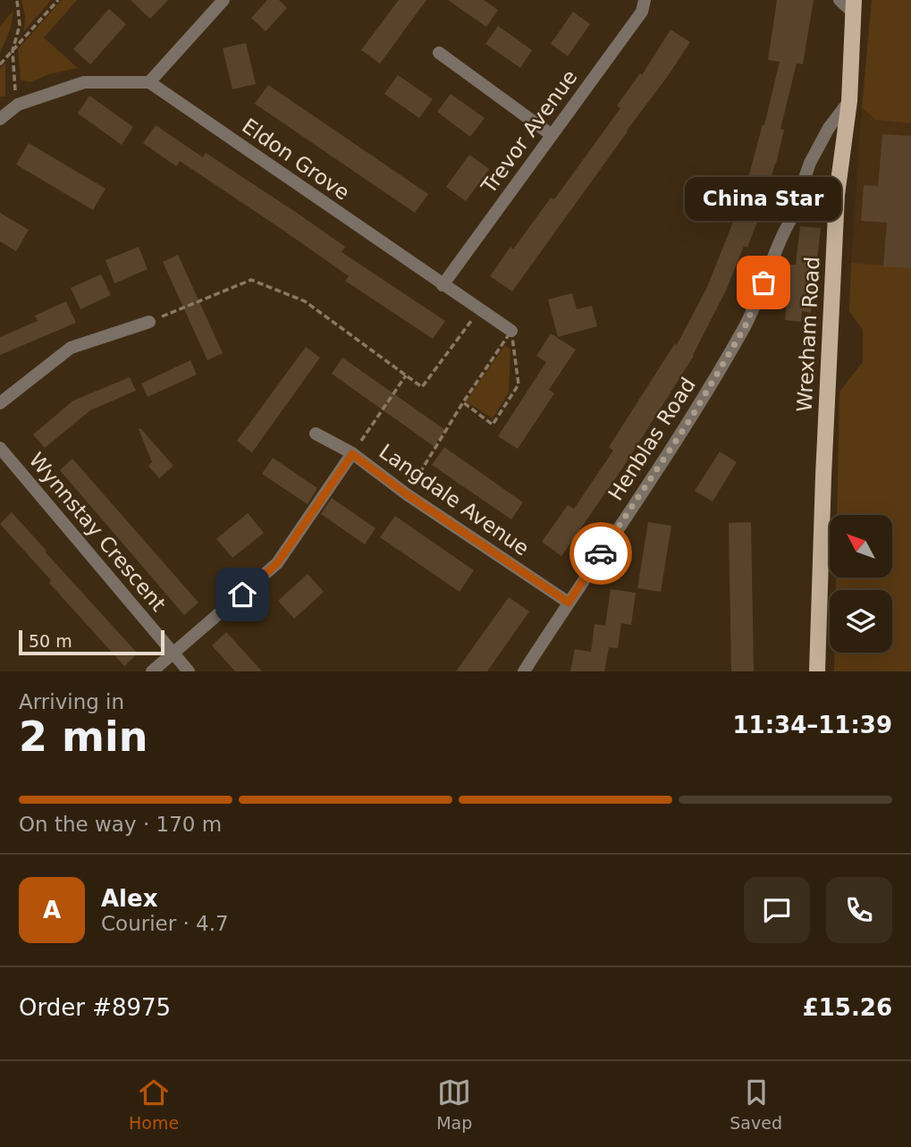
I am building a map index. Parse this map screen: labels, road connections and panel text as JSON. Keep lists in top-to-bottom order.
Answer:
{
  "streets": {
    "main road": ["Wrexham Road"],
    "street": [
      "Trevor Avenue",
      "Eldon Grove",
      "Henblas Road",
      "Langdale Avenue",
      "Wynnstay Crescent"
    ]
  },
  "crossings": [
    ["Trevor Avenue", "Eldon Grove"],
    ["Wrexham Road", "Henblas Road"],
    ["Henblas Road", "Langdale Avenue"]
  ],
  "places": ["China Star"],
  "scale_bar": "50 m",
  "north": "top left",
  "page": {
    "bubble": "China Star",
    "scale": "50 m",
    "heading": ["2 min", "Arriving in", "11:34–11:39"],
    "panel": [
      "Alex",
      "Courier · 4.7",
      "Order #8975",
      "£15.26"
    ],
    "bar": "On the way · 170 m",
    "round": "A",
    "tabs": ["Home", "Map", "Saved"]
  }
}
